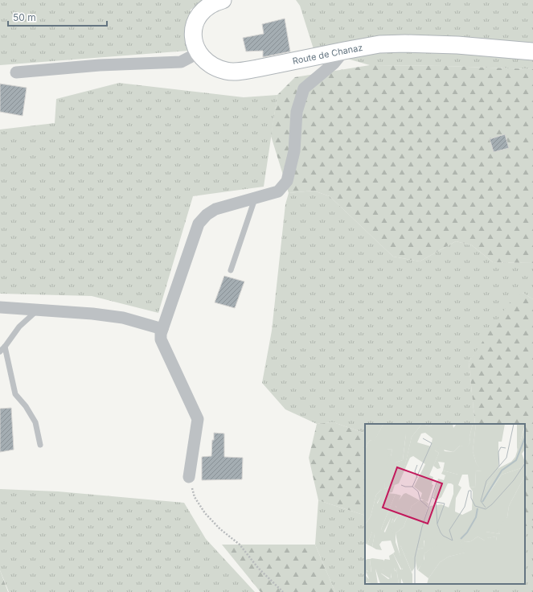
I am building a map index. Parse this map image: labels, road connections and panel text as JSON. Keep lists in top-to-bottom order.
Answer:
{
  "streets": {
    "street": ["Route de Chanaz"]
  },
  "scale_bar": "50 m"
}
